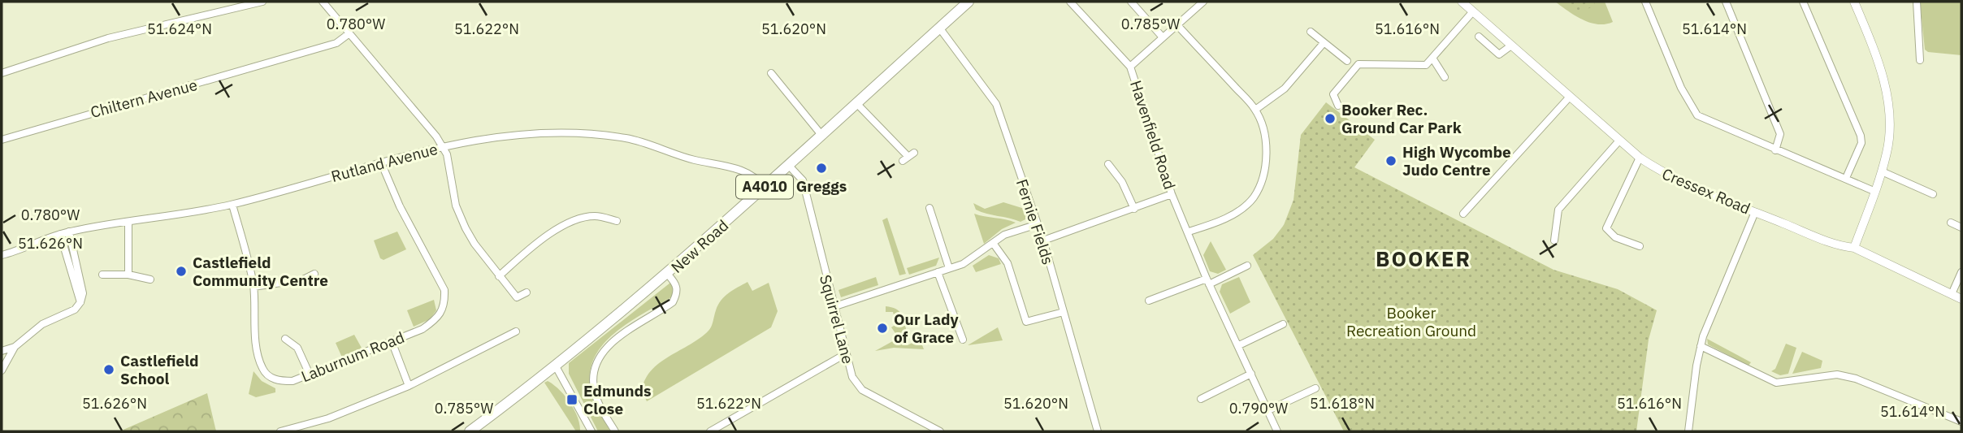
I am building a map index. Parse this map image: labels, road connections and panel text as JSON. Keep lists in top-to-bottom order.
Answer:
{
  "streets": {
    "highway": ["A4010", "New Road"],
    "street": [
      "Chiltern Avenue",
      "Havenfield Road",
      "Rutland Avenue",
      "Cressex Road",
      "Fernie Fields",
      "Squirrel Lane",
      "Laburnum Road"
    ]
  },
  "crossings": [
    ["Rutland Avenue", "New Road"],
    ["Rutland Avenue", "Laburnum Road"],
    ["Fernie Fields", "New Road"],
    ["New Road", "Squirrel Lane"]
  ],
  "districts": ["BOOKER"],
  "parks": ["Booker Recreation Ground"],
  "places": {
    "other": [
      "Booker Rec. Ground Car Park",
      "High Wycombe Judo Centre",
      "Greggs",
      "Castlefield Community Centre",
      "Our Lady of Grace",
      "Castlefield School"
    ],
    "transit": ["Edmunds Close"]
  },
  "coordinates": [
    "0.780°W",
    "0.785°W",
    "51.622°N",
    "51.620°N",
    "51.616°N",
    "51.614°N",
    "51.624°N",
    "51.626°N",
    "51.618°N",
    "0.790°W"
  ]
}
